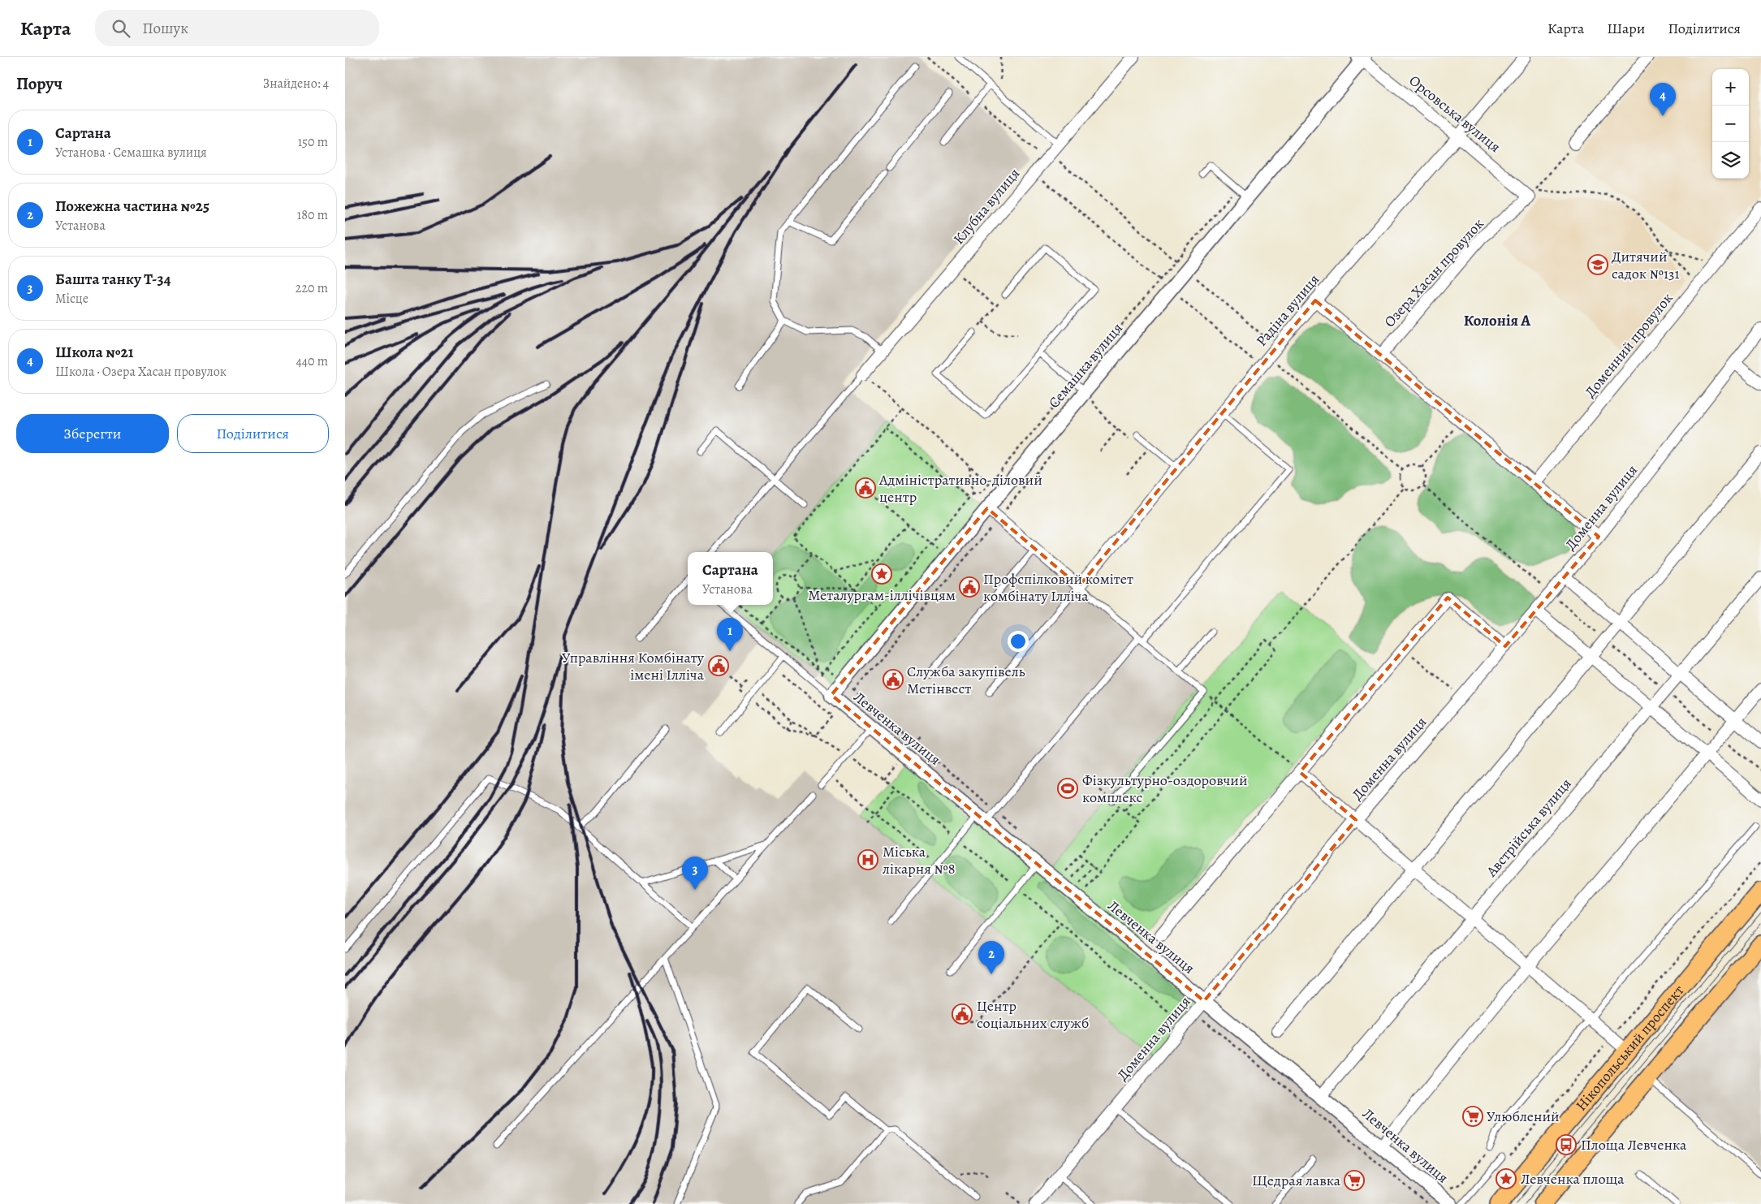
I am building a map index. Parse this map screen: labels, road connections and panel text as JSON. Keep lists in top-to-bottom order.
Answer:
{
  "streets": {
    "main road": ["Нікопольський проспект"],
    "street": [
      "Орсовська вулиця",
      "Клубна вулиця",
      "Озера Хасан провулок",
      "Радіна вулиця",
      "Доменний провулок",
      "Семашка вулиця",
      "Доменна вулиця",
      "Левченка вулиця",
      "Австрійська вулиця"
    ]
  },
  "crossings": [
    ["Орсовська вулиця", "Озера Хасан провулок"],
    ["Орсовська вулиця", "Радіна вулиця"],
    ["Орсовська вулиця", "Семашка вулиця"],
    ["Семашка вулиця", "Левченка вулиця"],
    ["Доменна вулиця", "Левченка вулиця"],
    ["Левченка вулиця", "Австрійська вулиця"]
  ],
  "districts": ["Колонія А"],
  "places": {
    "school or university": ["Дитячий садок №131"],
    "public building": [
      "Адміністративно-діловий центр",
      "Профспілковий комітет комбінату Ілліча",
      "Управління Комбінату імені Ілліча",
      "Служба закупівель Метінвест",
      "Центр соціальних служб"
    ],
    "place": ["Металургам-іллічівцям", "Левченка площа"],
    "sports": ["Фізкультурно-оздоровчий комплекс"],
    "hospital": ["Міська лікарня №8"],
    "supermarket": ["Улюблений", "Щедрая лавка"],
    "bus stop": ["Площа Левченка"]
  },
  "page": {
    "header": "Карта",
    "search": "Пошук",
    "nav": ["Карта", "Шари", "Поділитися"],
    "heading": ["Поруч", "Знайдено: 4"],
    "map_buttons": ["+", "−"],
    "pins": [
      "4",
      "1",
      "3",
      "2"
    ],
    "list": [
      {
        "mark": "1",
        "name": "Сартана",
        "note": "Установа · Семашка вулиця",
        "value": "150 m"
      },
      {
        "mark": "2",
        "name": "Пожежна частина №25",
        "note": "Установа",
        "value": "180 m"
      },
      {
        "mark": "3",
        "name": "Башта танку Т-34",
        "note": "Місце",
        "value": "220 m"
      },
      {
        "mark": "4",
        "name": "Школа №21",
        "note": "Школа · Озера Хасан провулок",
        "value": "440 m"
      }
    ],
    "buttons": ["Зберегти", "Поділитися"],
    "popup": ["Сартана", "Установа"]
  }
}
